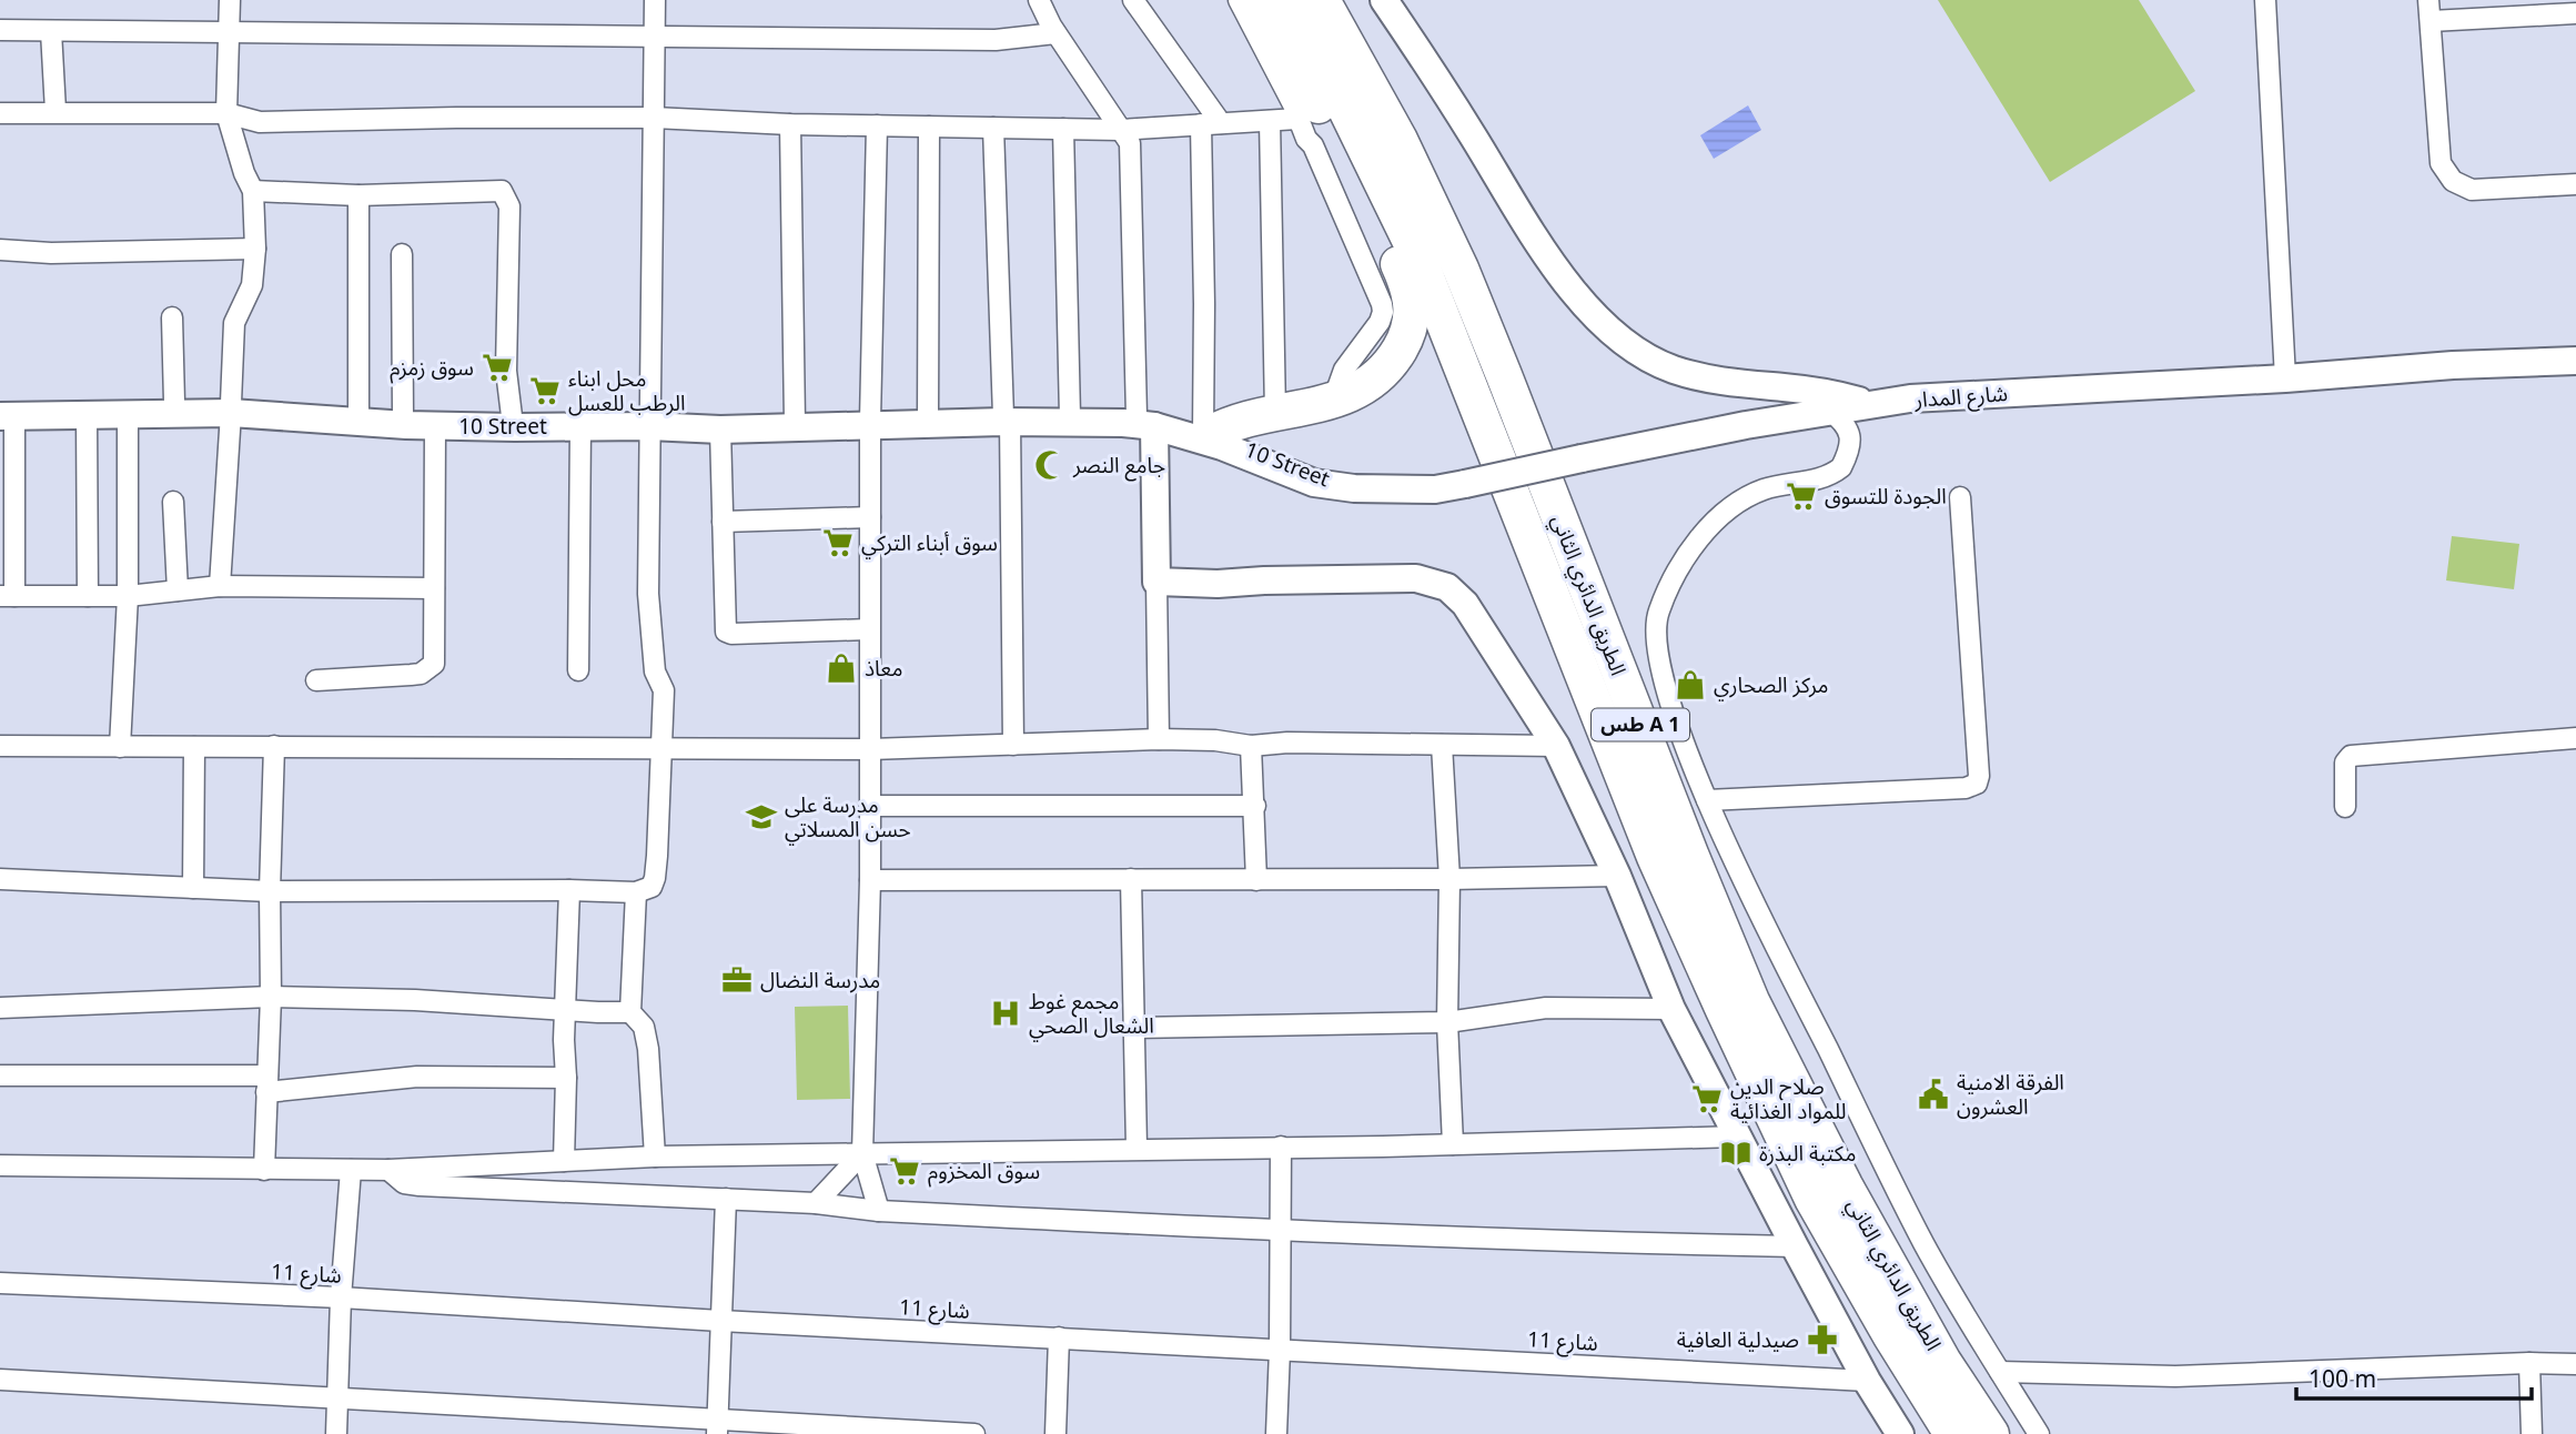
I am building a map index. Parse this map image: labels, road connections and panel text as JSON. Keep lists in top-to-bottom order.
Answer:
{
  "streets": {
    "highway": ["الطريق الدائري الثاني", "طس A 1"],
    "main road": ["شارع المدار", "10 Street"],
    "street": ["شارع 11"]
  },
  "crossings": [
    ["شارع المدار", "10 Street"]
  ],
  "places": {
    "supermarket": [
      "سوق زمزم",
      "محل ابناء الرطب للعسل",
      "الجودة للتسوق",
      "سوق أبناء التركي",
      "صلاح الدين للمواد الغذائية",
      "سوق المخزوم"
    ],
    "mosque": ["جامع النصر"],
    "shop": ["معاذ", "مركز الصحاري"],
    "school or university": ["مدرسة على حسن المسلاتي"],
    "office": ["مدرسة النضال"],
    "hospital": ["مجمع غوط الشعال الصحي"],
    "public building": ["الفرقة الامنية العشرون"],
    "library": ["مكتبة البذرة"],
    "pharmacy": ["صيدلية العافية"]
  },
  "scale_bar": "100 m"
}
